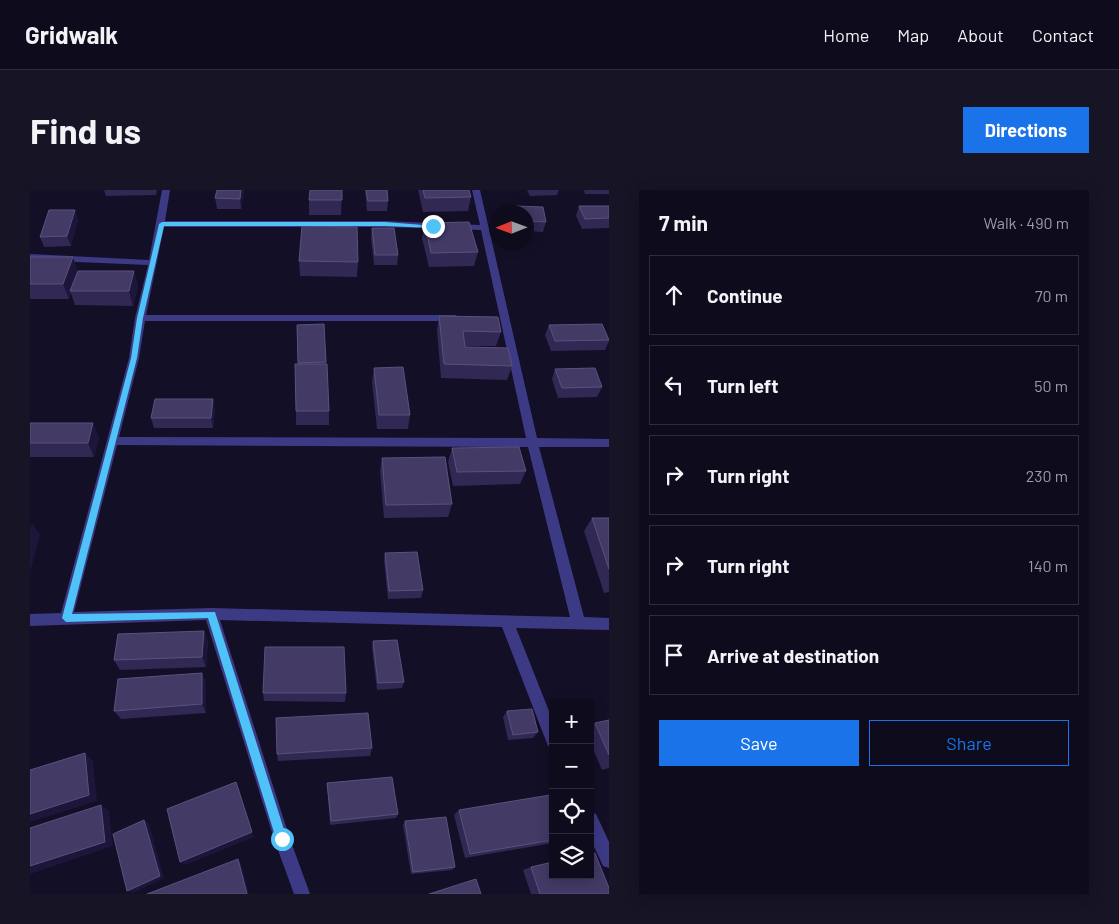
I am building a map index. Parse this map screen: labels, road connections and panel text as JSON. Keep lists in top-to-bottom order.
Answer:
{
  "north": "left",
  "page": {
    "header": "Gridwalk",
    "nav": [
      "Home",
      "Map",
      "About",
      "Contact"
    ],
    "buttons": [
      "Directions",
      ["Save", "Share"]
    ],
    "title": "Find us",
    "heading": ["7 min", "Walk · 490 m"],
    "list": [
      ["Continue", "70 m"],
      ["Turn left", "50 m"],
      ["Turn right", "230 m"],
      ["Turn right", "140 m"],
      "Arrive at destination"
    ],
    "map_buttons": ["+", "−"]
  }
}
